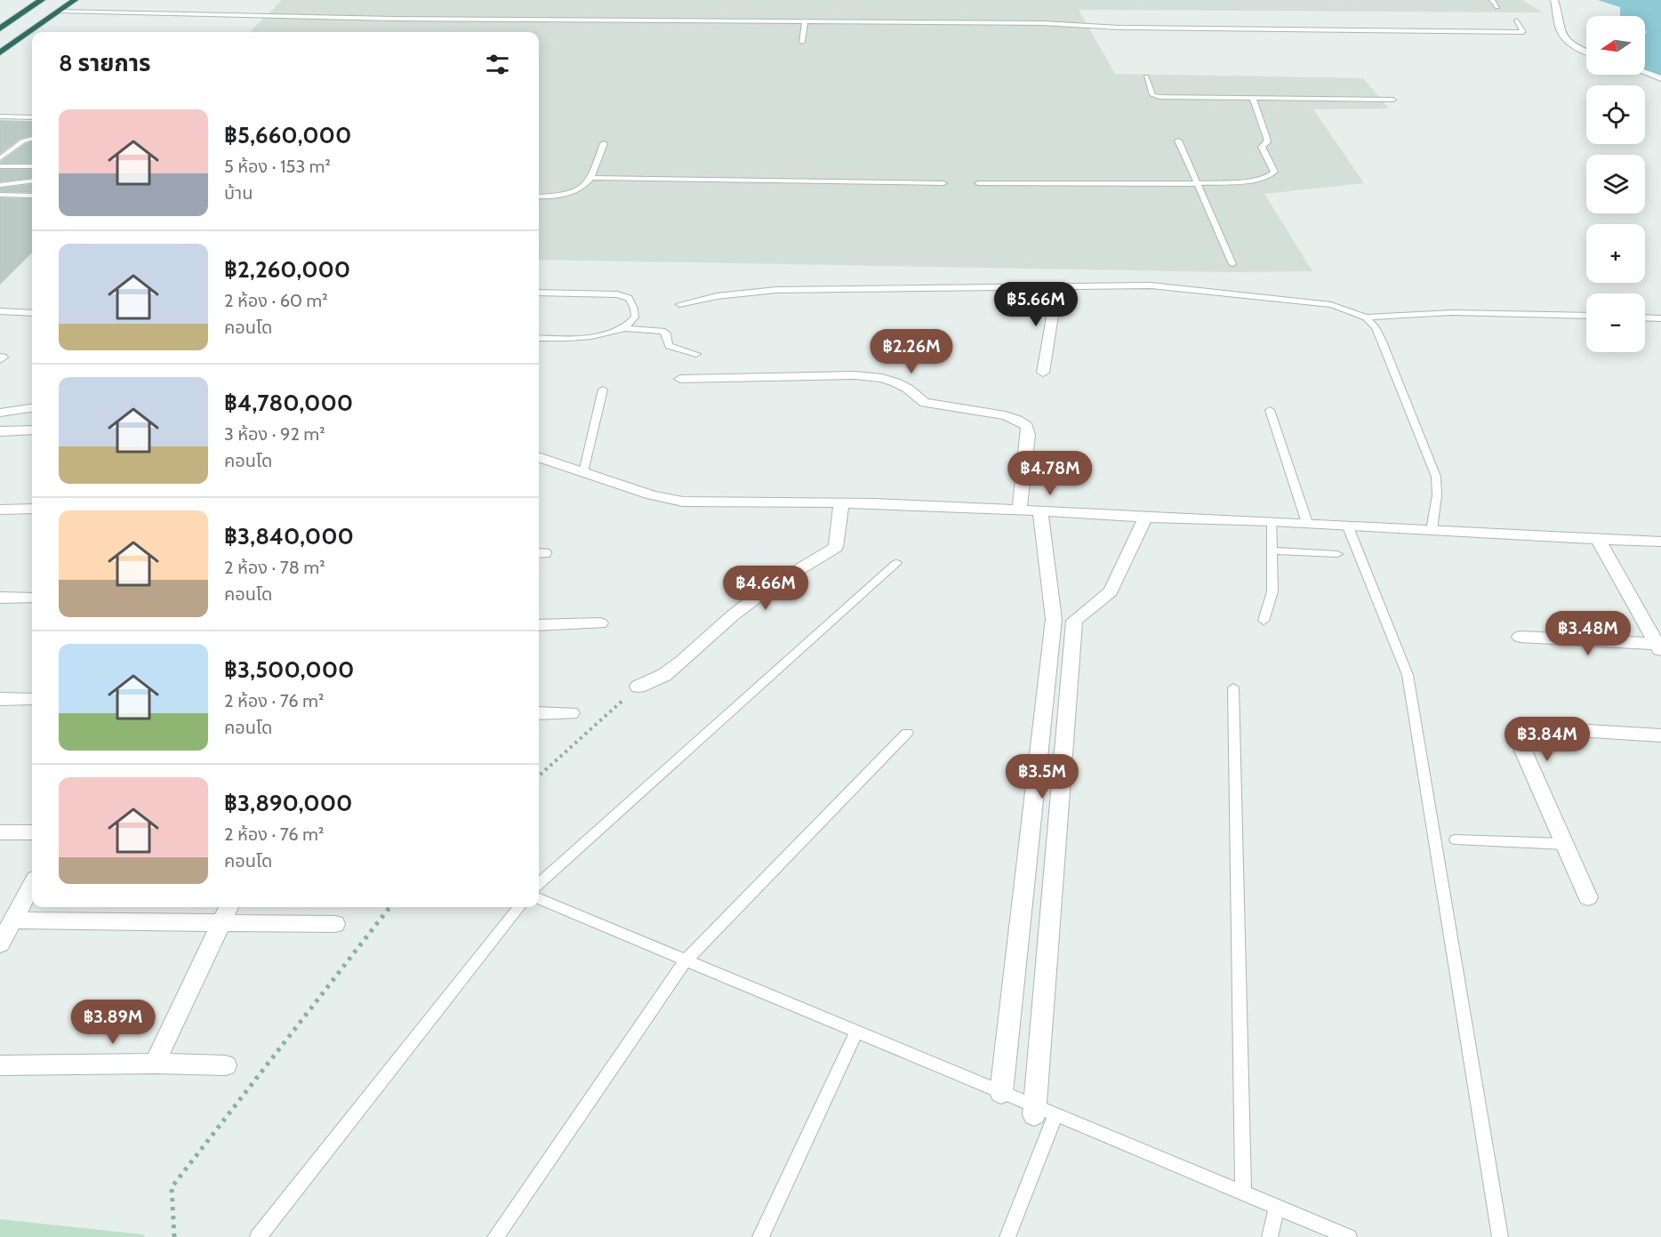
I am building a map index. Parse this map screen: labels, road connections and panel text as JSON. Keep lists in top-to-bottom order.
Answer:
{
  "north": "left",
  "page": {
    "map_buttons": ["+", "−"],
    "heading": "8 รายการ",
    "list": [
      {
        "name": "฿5,660,000",
        "note": "5 ห้อง · 153 m² · บ้าน"
      },
      {
        "name": "฿2,260,000",
        "note": "2 ห้อง · 60 m² · คอนโด"
      },
      {
        "name": "฿4,780,000",
        "note": "3 ห้อง · 92 m² · คอนโด"
      },
      {
        "name": "฿3,840,000",
        "note": "2 ห้อง · 78 m² · คอนโด"
      },
      {
        "name": "฿3,500,000",
        "note": "2 ห้อง · 76 m² · คอนโด"
      },
      {
        "name": "฿3,890,000",
        "note": "2 ห้อง · 76 m² · คอนโด"
      }
    ],
    "price": [
      "฿5.66M",
      "฿2.26M",
      "฿4.78M",
      "฿4.66M",
      "฿3.48M",
      "฿3.84M",
      "฿3.5M",
      "฿3.89M"
    ]
  }
}
